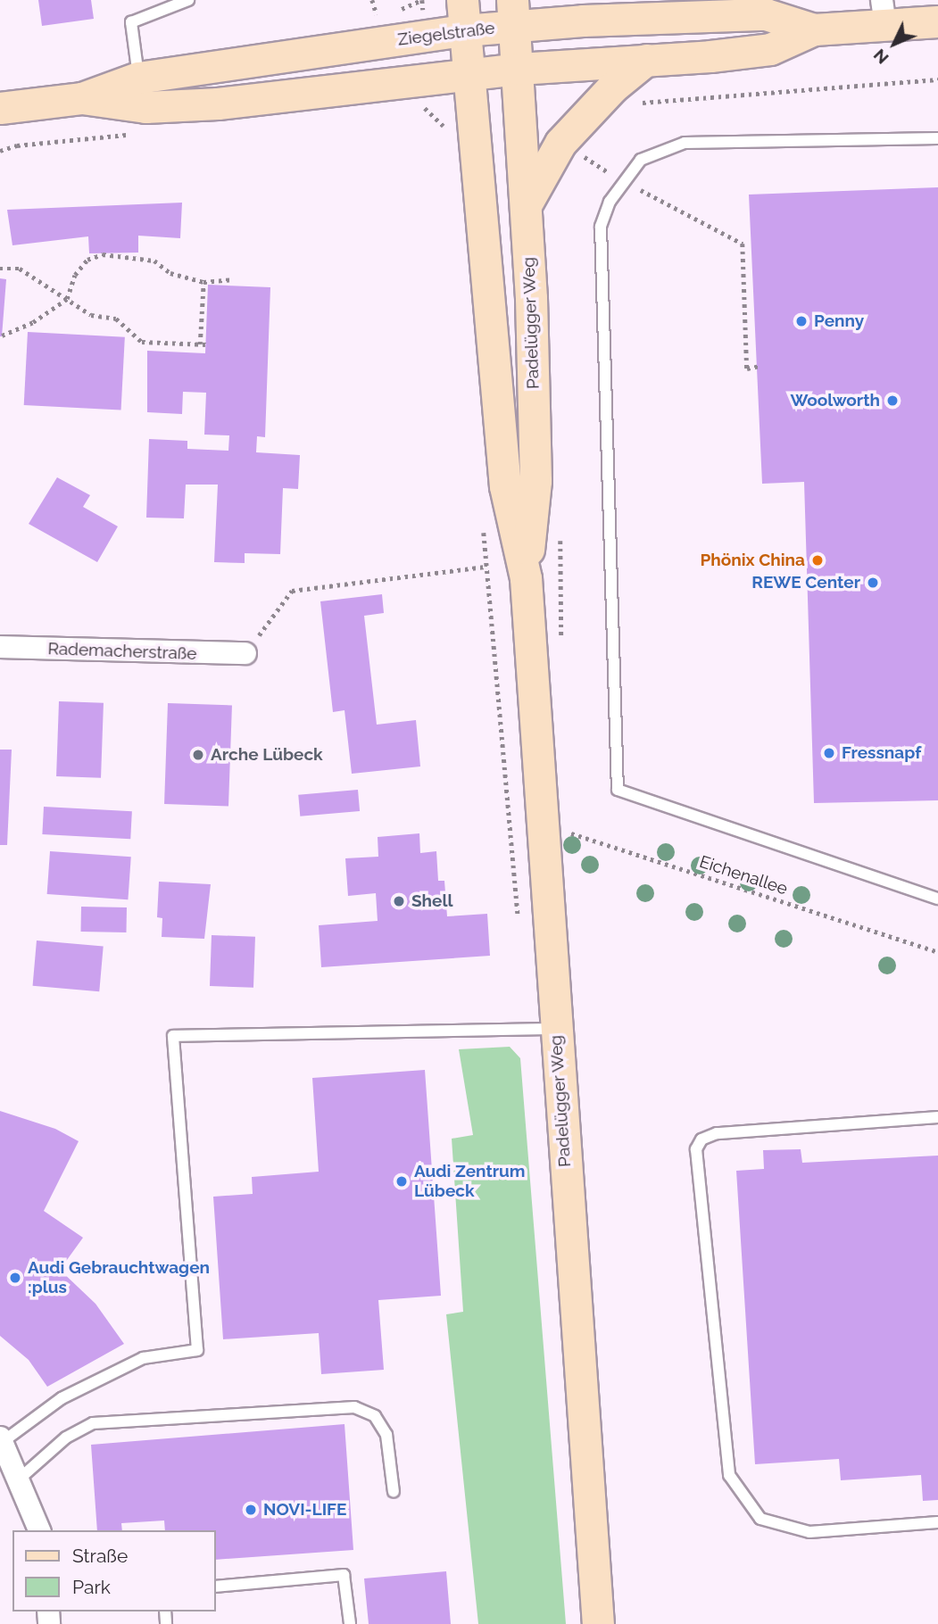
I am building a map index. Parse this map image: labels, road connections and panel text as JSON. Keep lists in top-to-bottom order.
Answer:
{
  "streets": {
    "main road": ["Ziegelstraße", "Padelügger Weg"],
    "street": ["Rademacherstraße"],
    "path": ["Eichenallee"]
  },
  "crossings": [
    ["Ziegelstraße", "Padelügger Weg"],
    ["Padelügger Weg", "Eichenallee"]
  ],
  "places": [
    "Penny",
    "Woolworth",
    "Phönix China",
    "REWE Center",
    "Fressnapf",
    "Arche Lübeck",
    "Shell",
    "Audi Zentrum Lübeck",
    "Audi Gebrauchtwagen :plus",
    "NOVI-LIFE"
  ],
  "legend": ["Straße", "Park"],
  "north": "bottom left"
}
